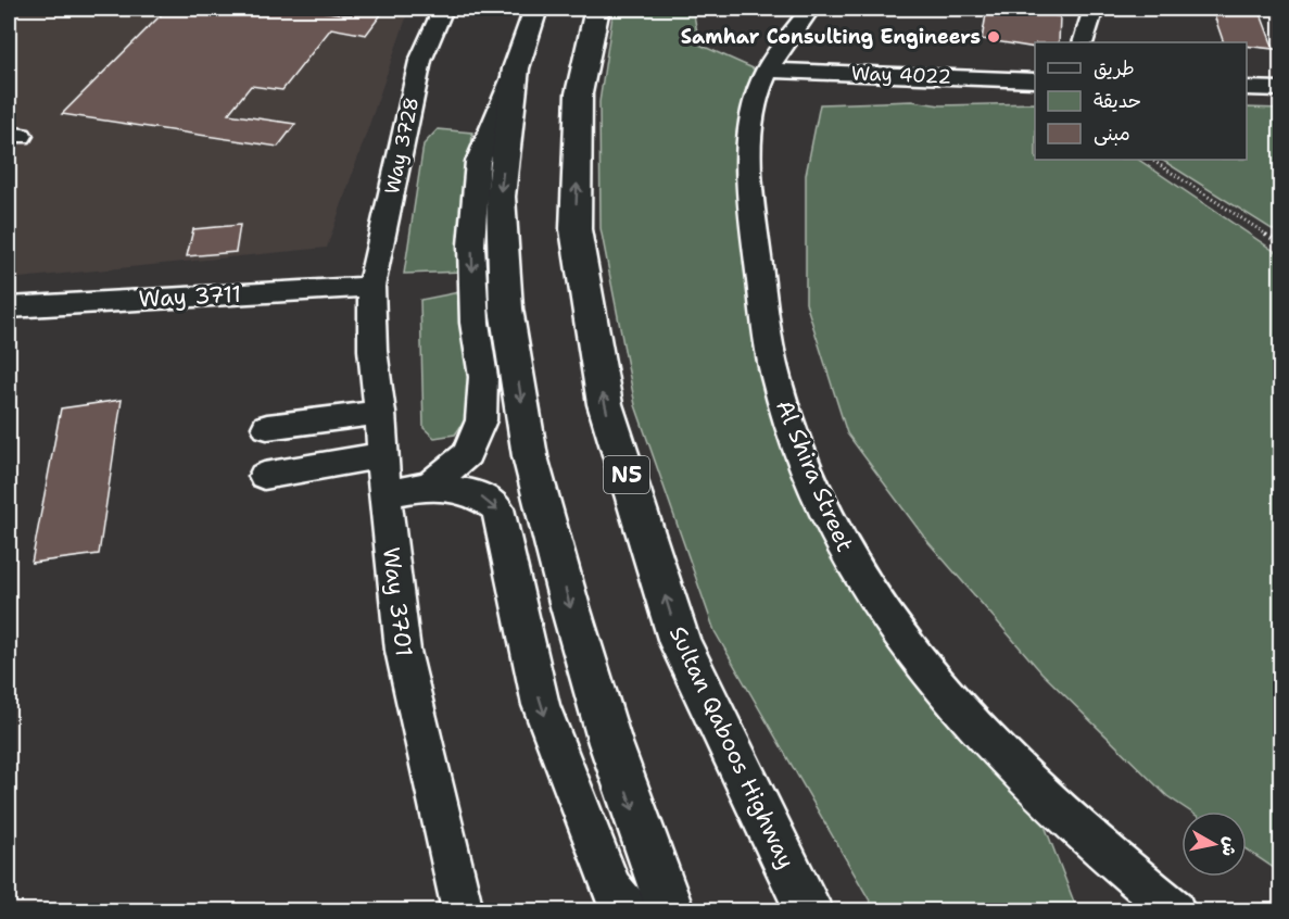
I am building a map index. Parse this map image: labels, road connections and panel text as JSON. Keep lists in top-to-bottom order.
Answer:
{
  "streets": {
    "highway": ["N5", "Sultan Qaboos Highway"],
    "street": [
      "Way 4022",
      "Way 3728",
      "Way 3711",
      "Al Shira Street",
      "Way 3701"
    ]
  },
  "crossings": [
    ["Way 4022", "Al Shira Street"],
    ["Way 3728", "Way 3711"],
    ["Way 3728", "Way 3701"],
    ["Way 3711", "Way 3701"]
  ],
  "places": ["Samhar Consulting Engineers"],
  "legend": ["طريق", "حديقة", "مبنى"],
  "north": "right"
}
